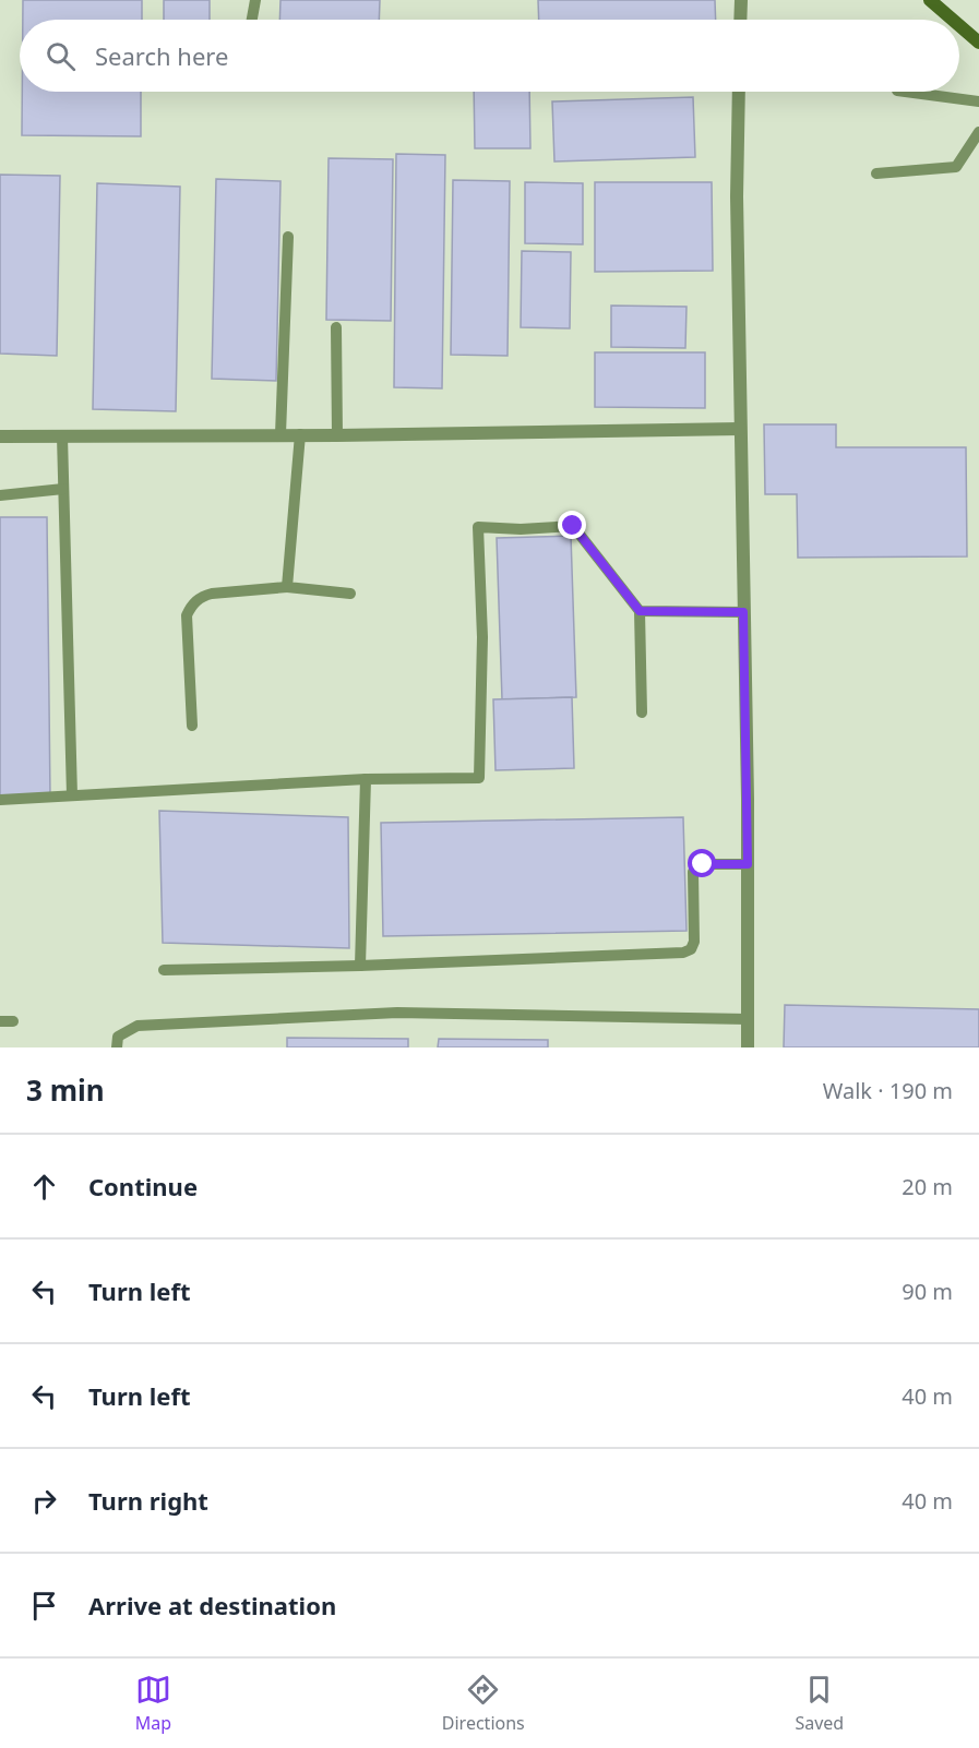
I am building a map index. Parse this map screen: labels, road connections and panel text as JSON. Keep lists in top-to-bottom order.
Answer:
{
  "page": {
    "search": "Search here",
    "heading": ["3 min", "Walk · 190 m"],
    "list": [
      ["Continue", "20 m"],
      ["Turn left", "90 m"],
      ["Turn left", "40 m"],
      ["Turn right", "40 m"],
      "Arrive at destination"
    ],
    "nav": ["Map", "Directions", "Saved"]
  }
}
